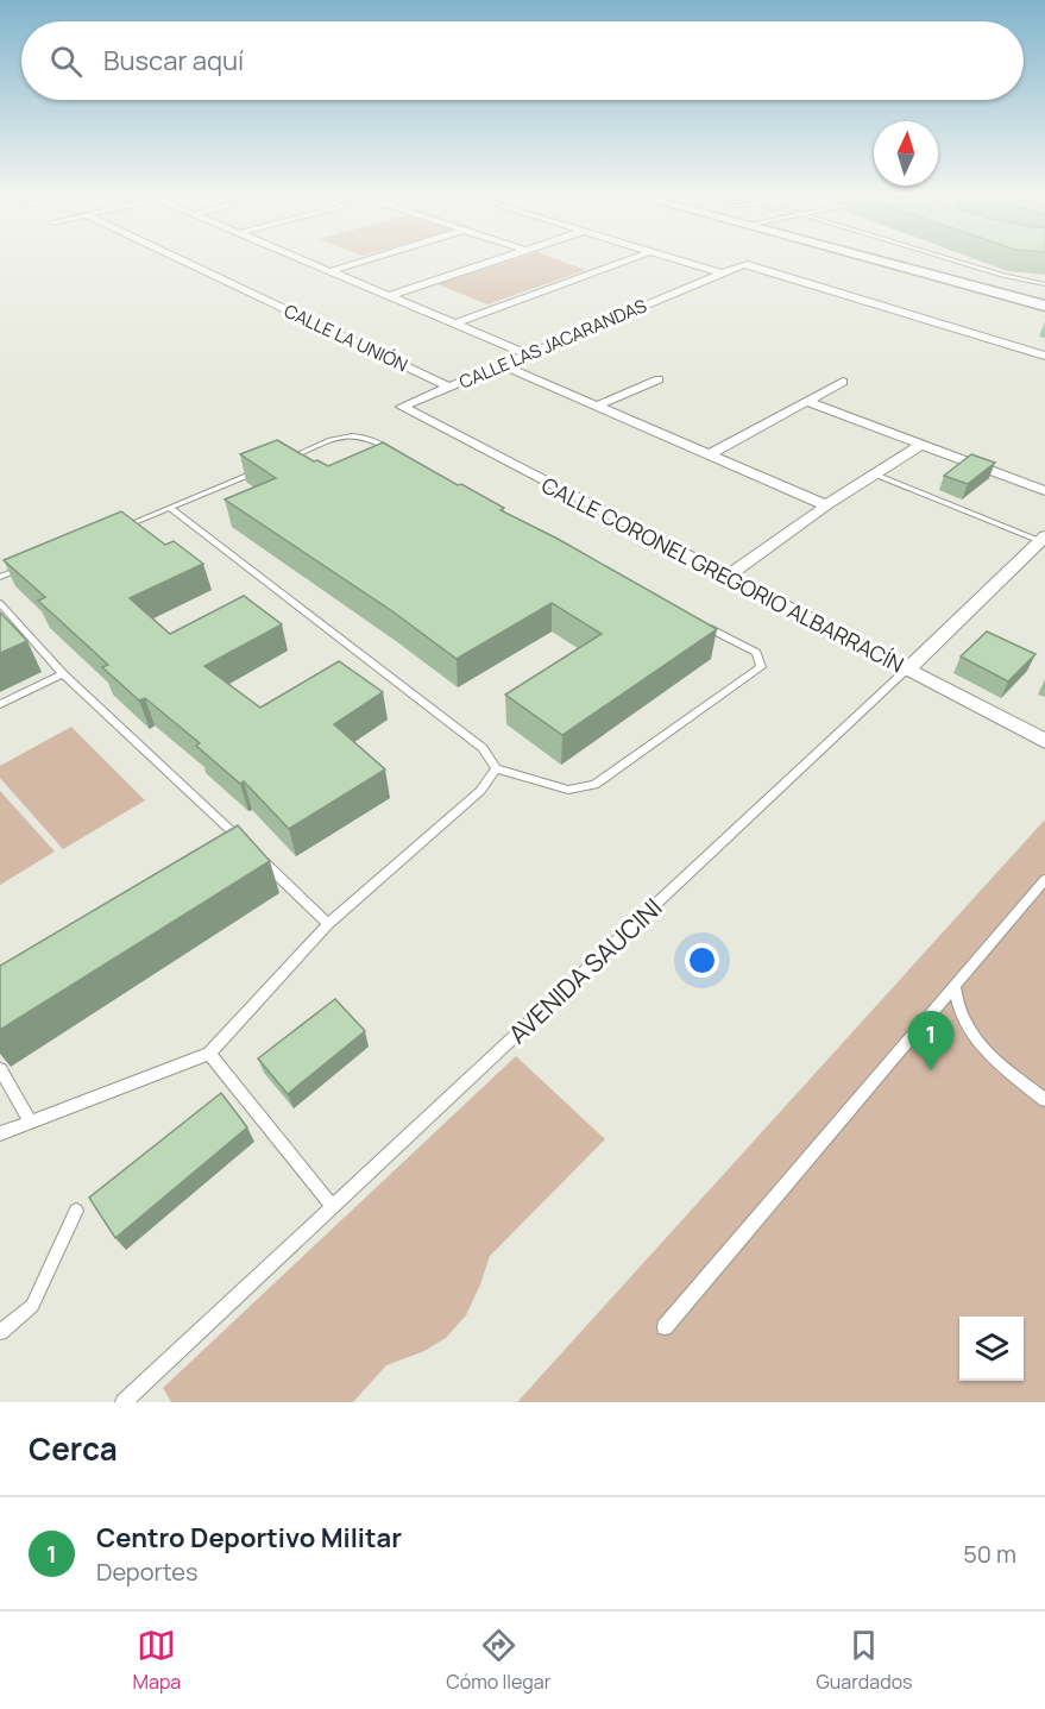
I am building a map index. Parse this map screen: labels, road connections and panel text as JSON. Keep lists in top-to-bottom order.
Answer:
{
  "streets": {
    "street": [
      "CALLE LA UNIÓN",
      "CALLE LAS JACARANDAS",
      "CALLE CORONEL GREGORIO ALBARRACÍN",
      "AVENIDA SAUCINI"
    ]
  },
  "crossings": [
    ["CALLE LA UNIÓN", "CALLE LAS JACARANDAS"],
    ["CALLE LAS JACARANDAS", "CALLE CORONEL GREGORIO ALBARRACÍN"],
    ["CALLE CORONEL GREGORIO ALBARRACÍN", "AVENIDA SAUCINI"]
  ],
  "north": "top",
  "page": {
    "search": "Buscar aquí",
    "pins": "1",
    "heading": "Cerca",
    "list": [
      {
        "mark": "1",
        "name": "Centro Deportivo Militar",
        "note": "Deportes",
        "value": "50 m"
      }
    ],
    "nav": ["Mapa", "Cómo llegar", "Guardados"]
  }
}
